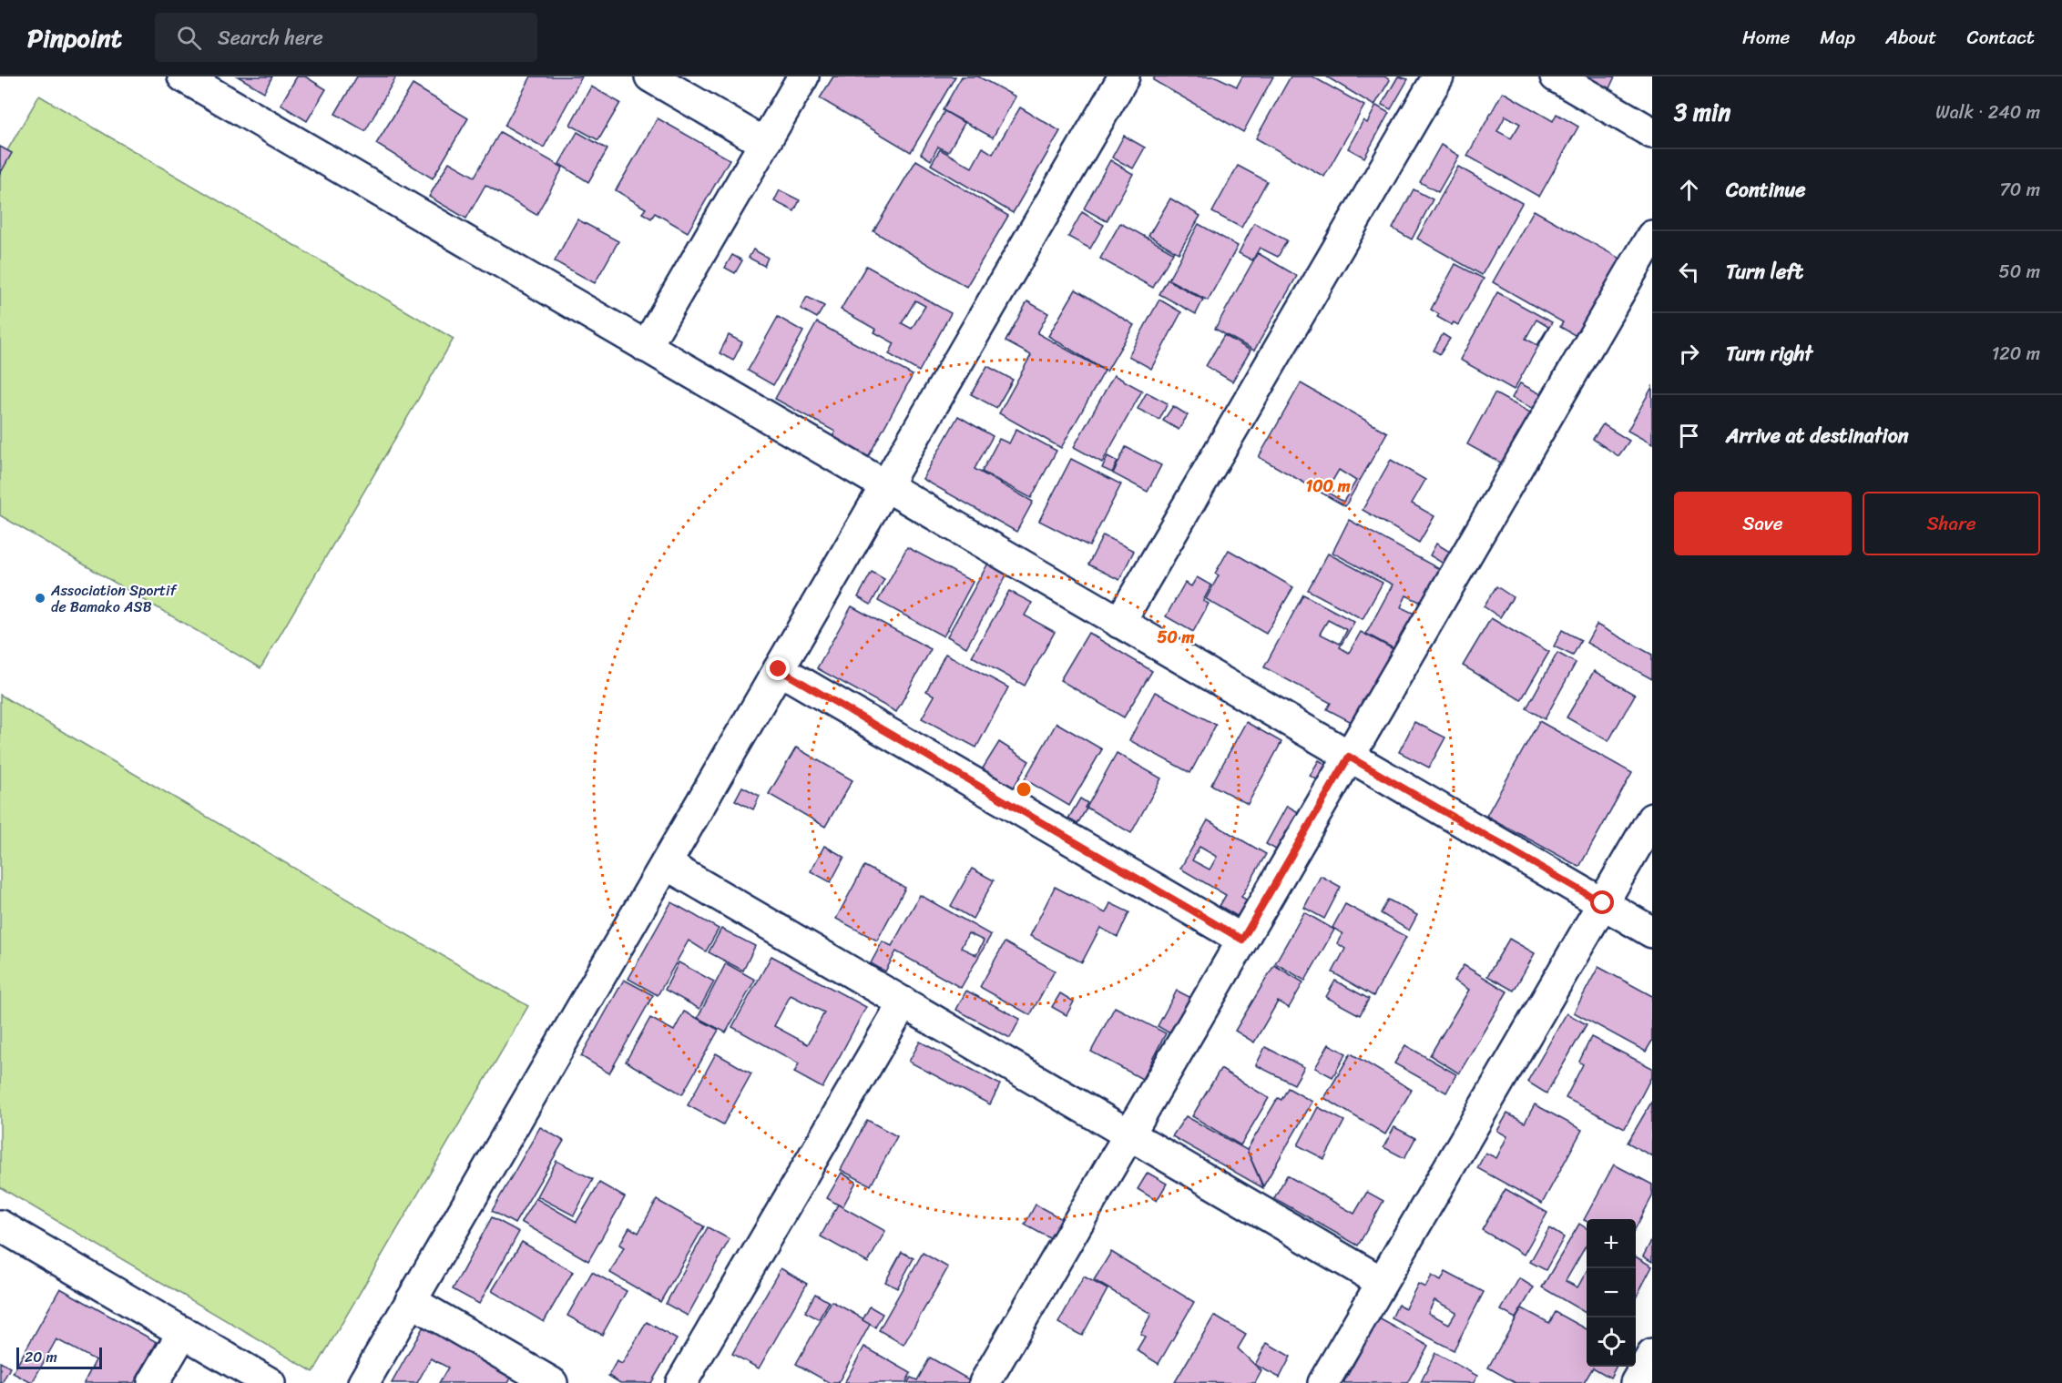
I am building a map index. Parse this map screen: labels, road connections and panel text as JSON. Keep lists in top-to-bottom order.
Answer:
{
  "places": ["Association Sportif de Bamako ASB"],
  "scale_bar": "20 m",
  "page": {
    "header": "Pinpoint",
    "search": "Search here",
    "nav": [
      "Home",
      "Map",
      "About",
      "Contact"
    ],
    "heading": ["3 min", "Walk · 240 m"],
    "list": [
      ["Continue", "70 m"],
      ["Turn left", "50 m"],
      ["Turn right", "120 m"],
      "Arrive at destination"
    ],
    "buttons": ["Save", "Share"],
    "map_buttons": ["+", "−"],
    "scale": "20 m"
  },
  "rings": ["100 m", "50 m"]
}
